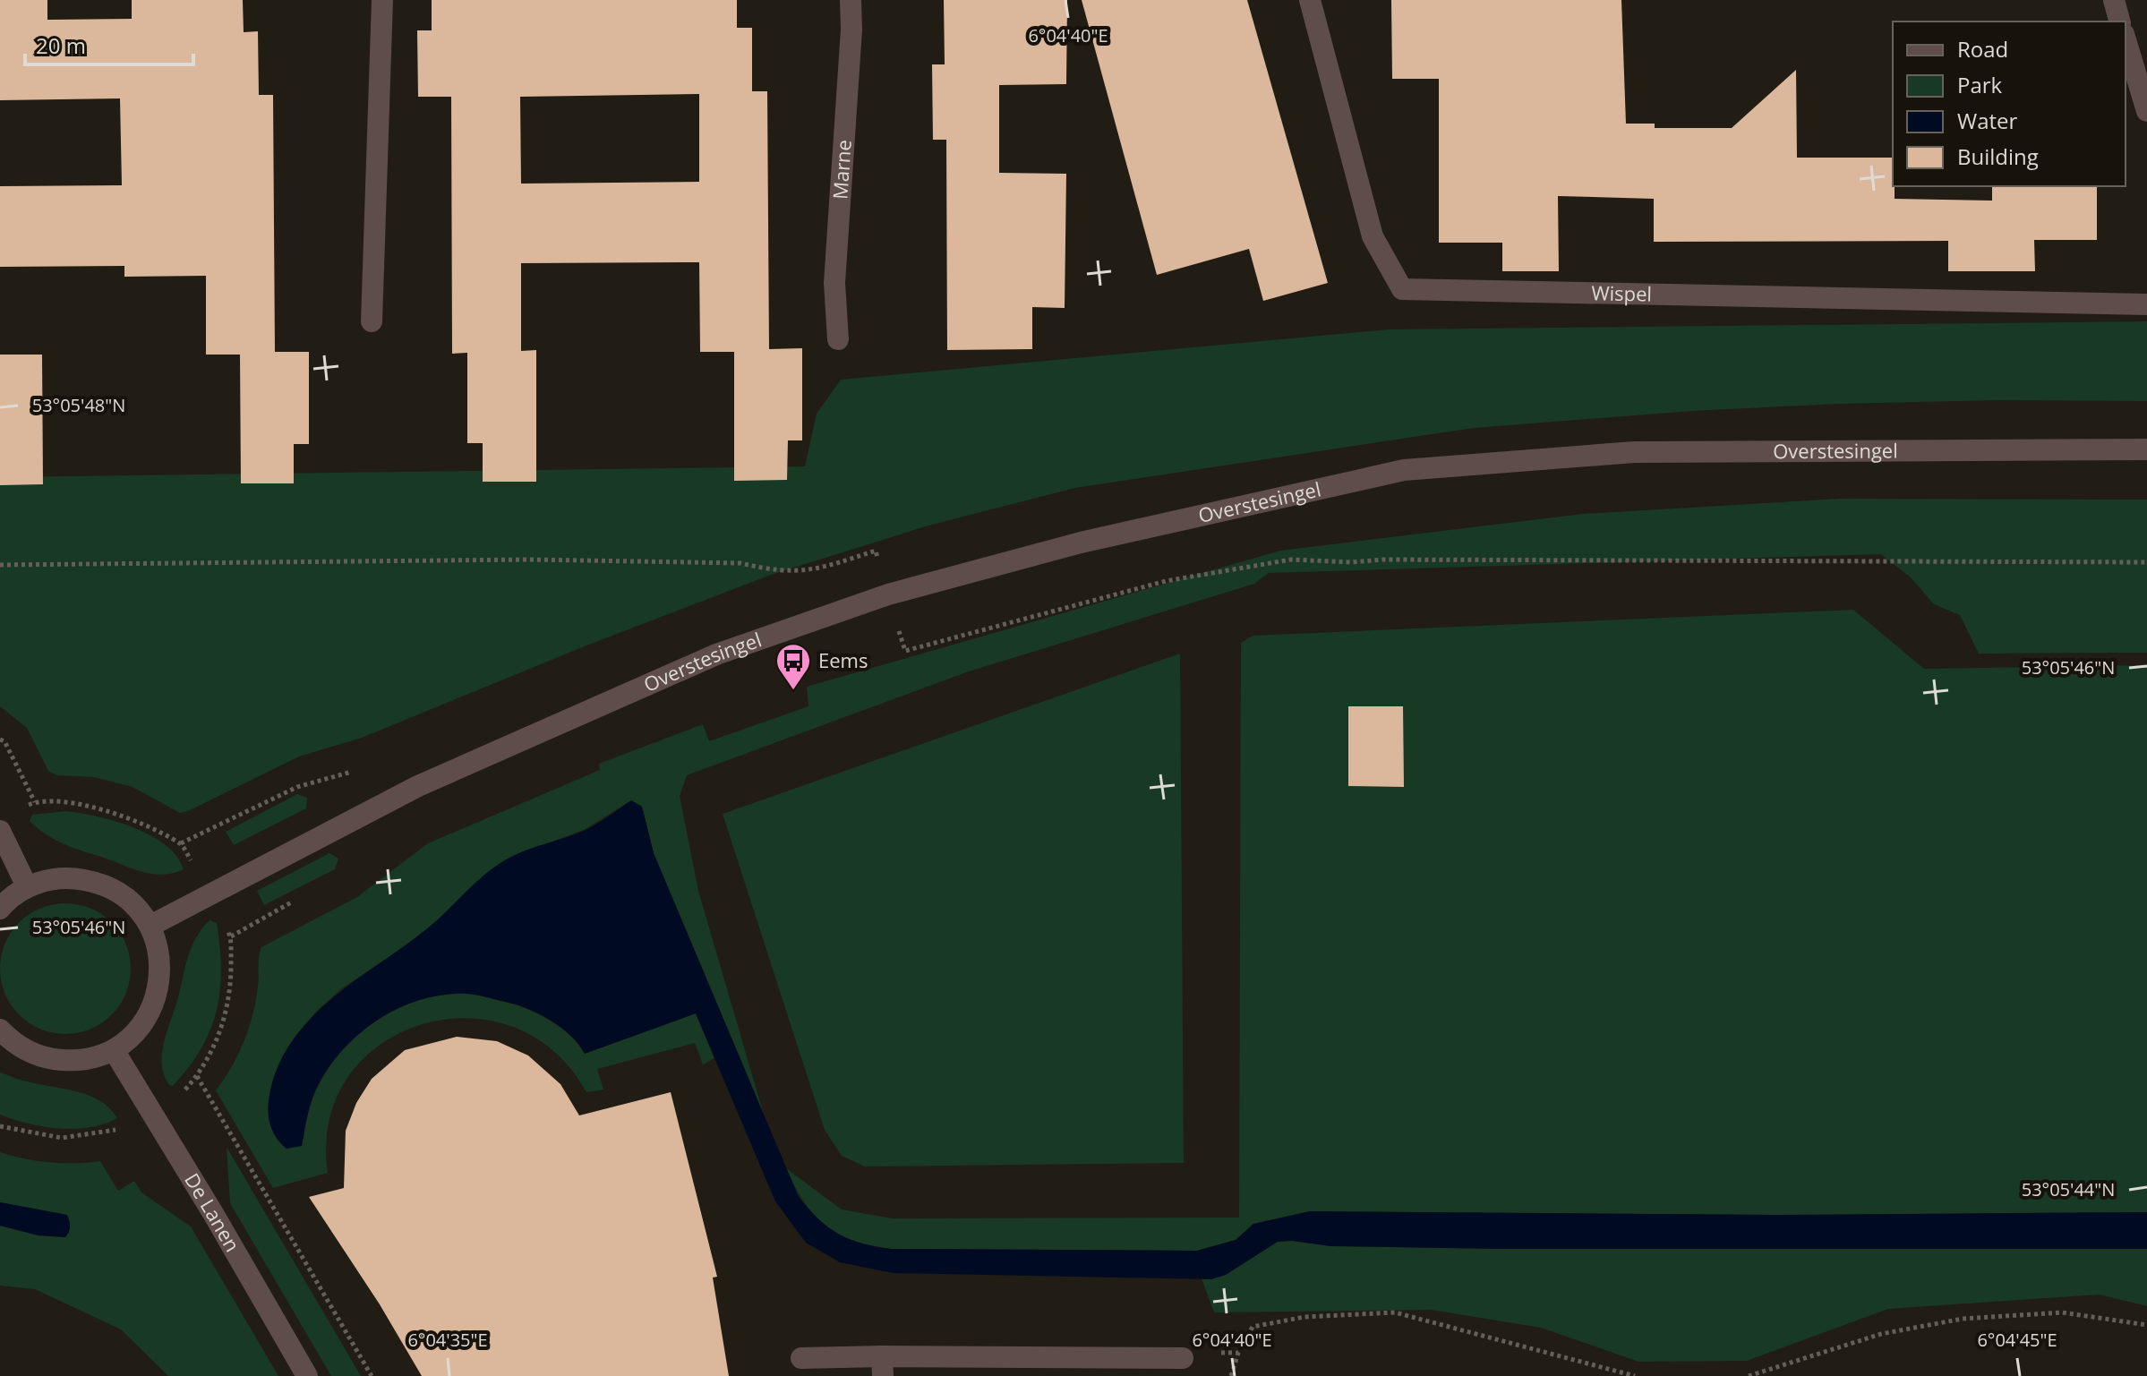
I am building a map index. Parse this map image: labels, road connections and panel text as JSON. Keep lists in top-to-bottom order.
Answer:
{
  "streets": {
    "street": [
      "Marne",
      "Wispel",
      "Overstesingel",
      "De Lanen"
    ]
  },
  "places": {
    "bus stop": ["Eems"]
  },
  "legend": [
    "Road",
    "Park",
    "Water",
    "Building"
  ],
  "scale_bar": "20 m",
  "coordinates": [
    "6°04'40\"E",
    "53°05'48\"N",
    "53°05'46\"N",
    "53°05'44\"N",
    "6°04'35\"E",
    "6°04'45\"E"
  ]
}
